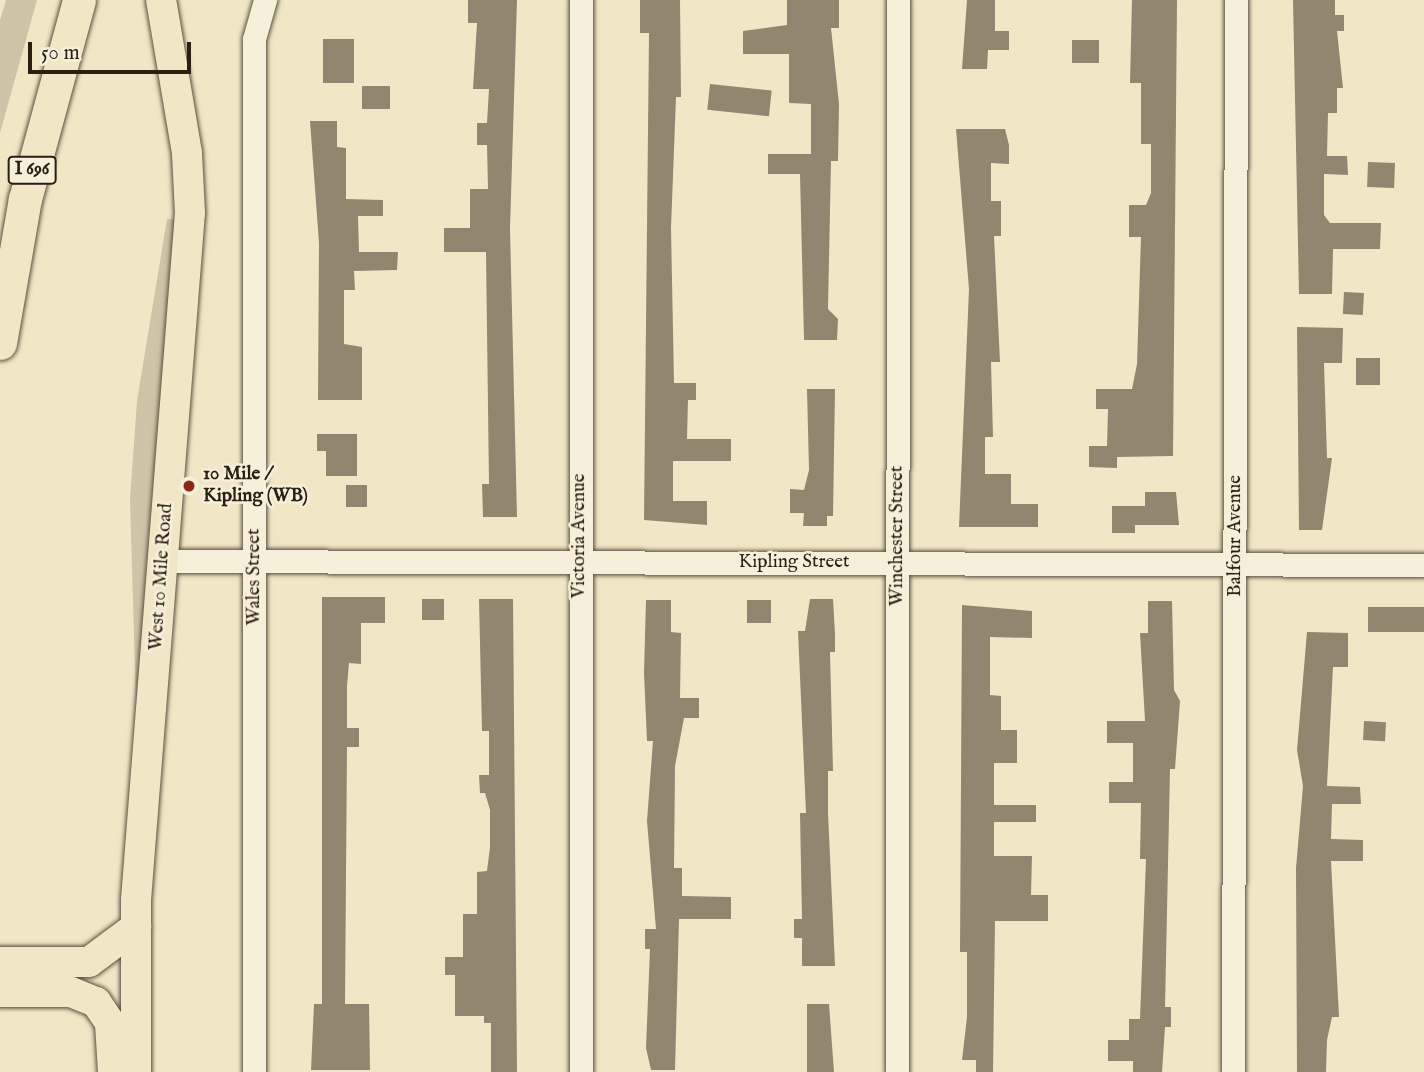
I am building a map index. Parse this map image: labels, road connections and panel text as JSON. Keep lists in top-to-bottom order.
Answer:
{
  "streets": {
    "highway": ["I 696"],
    "main road": ["West 10 Mile Road"],
    "street": [
      "Victoria Avenue",
      "Winchester Street",
      "Balfour Avenue",
      "Kipling Street",
      "Wales Street"
    ]
  },
  "crossings": [
    ["Victoria Avenue", "Kipling Street"],
    ["Winchester Street", "Kipling Street"],
    ["Balfour Avenue", "Kipling Street"],
    ["Kipling Street", "West 10 Mile Road"],
    ["Kipling Street", "Wales Street"]
  ],
  "places": ["10 Mile / Kipling (WB)"],
  "scale_bar": "50 m"
}
